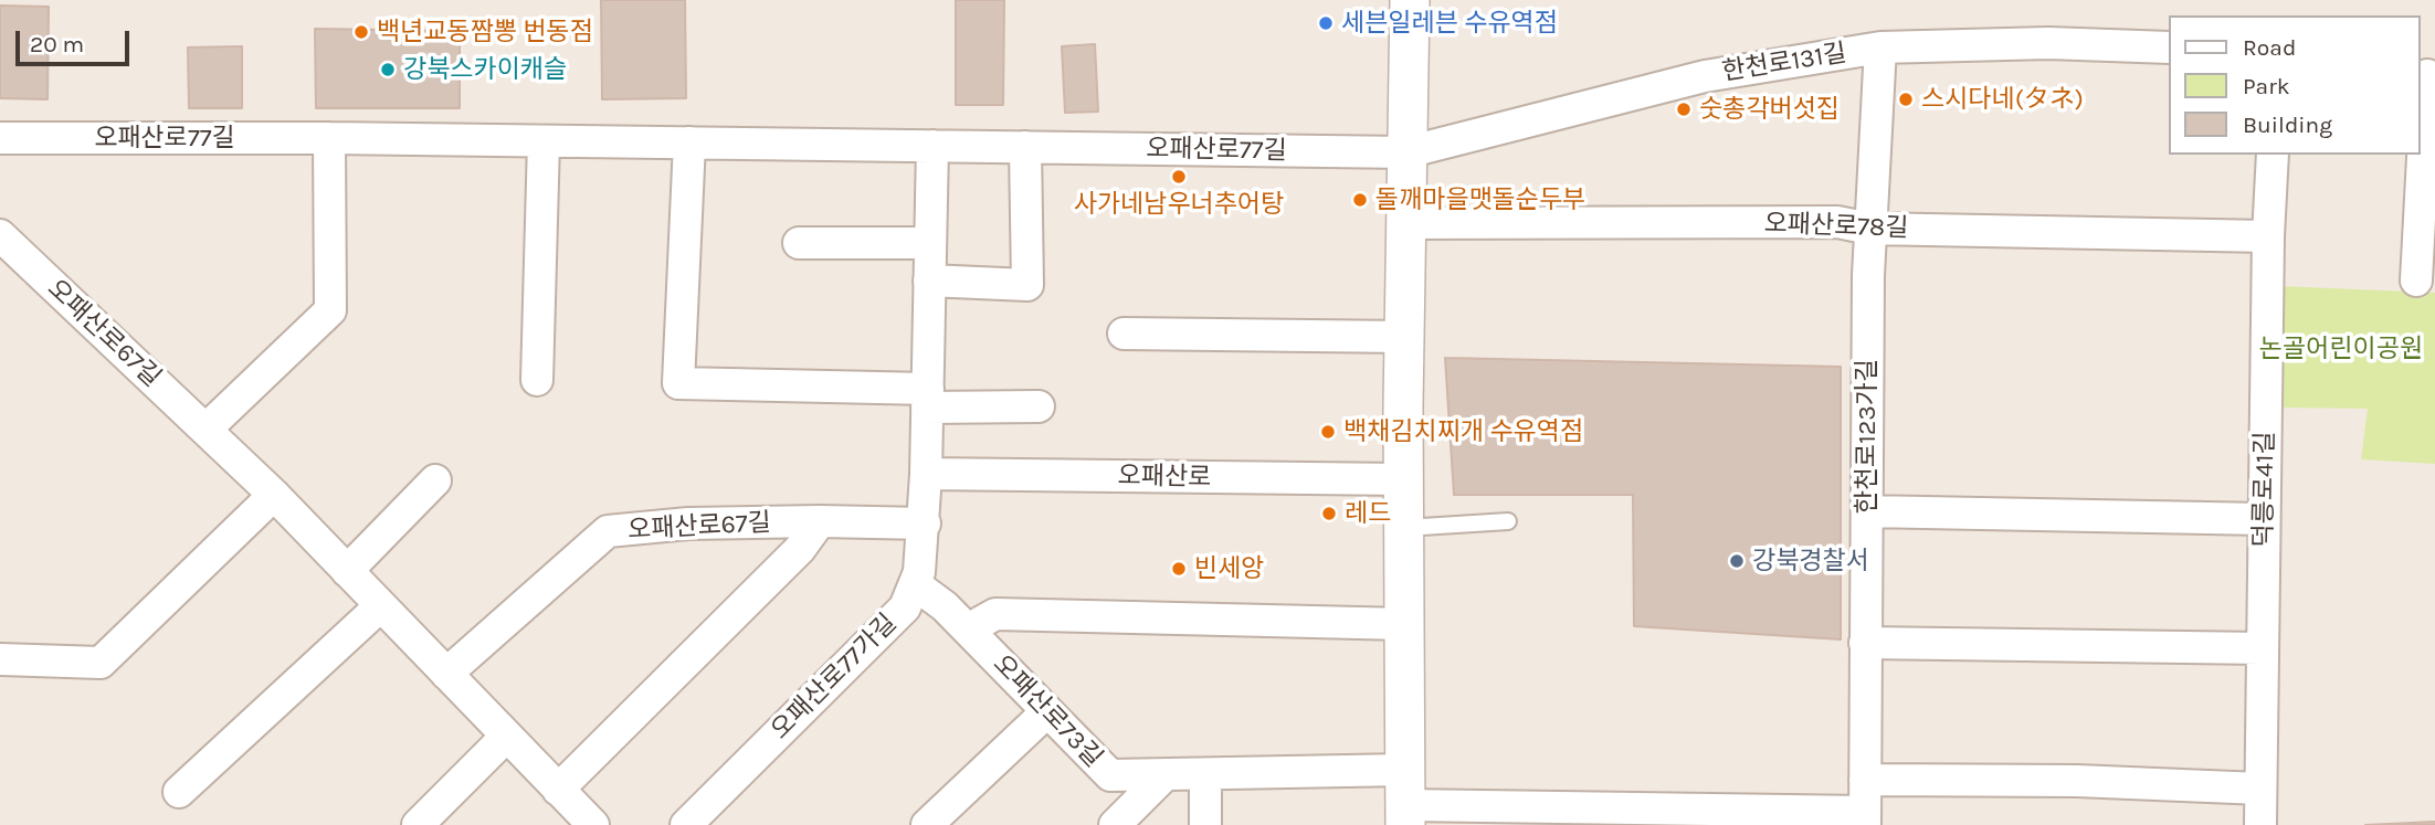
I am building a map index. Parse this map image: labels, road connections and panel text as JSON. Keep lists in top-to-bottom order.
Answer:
{
  "streets": {
    "street": [
      "한천로131길",
      "오패산로77길",
      "오패산로78길",
      "오패산로67길",
      "한천로123가길",
      "오패산로",
      "덕릉로41길",
      "오패산로77가길",
      "오패산로73길"
    ]
  },
  "crossings": [
    ["한천로131길", "오패산로77길"],
    ["한천로131길", "한천로123가길"],
    ["오패산로77길", "오패산로77가길"],
    ["오패산로78길", "한천로123가길"],
    ["오패산로78길", "덕릉로41길"],
    ["오패산로67길", "오패산로77가길"],
    ["한천로123가길", "오패산로73길"],
    ["오패산로", "오패산로77가길"],
    ["오패산로77가길", "오패산로73길"]
  ],
  "parks": ["논골어린이공원"],
  "places": [
    "세븐일레븐 수유역점",
    "백년교동짬뽕 번동점",
    "강북스카이캐슬",
    "스시다네(タネ)",
    "숫총각버섯집",
    "사가네남우너추어탕",
    "돌깨마을맷돌순두부",
    "백채김치찌개 수유역점",
    "레드",
    "강북경찰서",
    "빈세앙"
  ],
  "legend": ["Road", "Park", "Building"],
  "scale_bar": "20 m"
}
